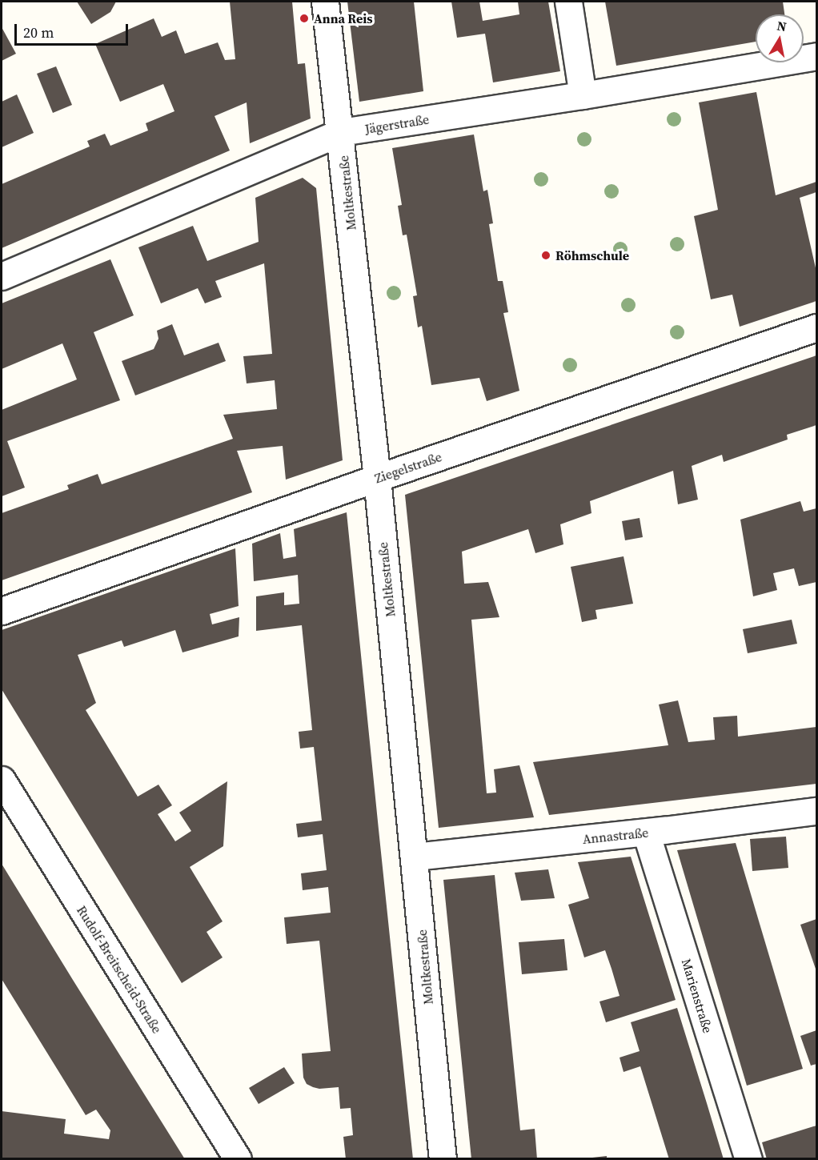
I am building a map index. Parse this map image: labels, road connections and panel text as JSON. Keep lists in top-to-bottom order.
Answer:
{
  "streets": {
    "street": [
      "Jägerstraße",
      "Moltkestraße",
      "Ziegelstraße",
      "Annastraße",
      "Rudolf-Breitscheid-Straße",
      "Marienstraße"
    ]
  },
  "crossings": [
    ["Jägerstraße", "Moltkestraße"],
    ["Moltkestraße", "Ziegelstraße"],
    ["Moltkestraße", "Annastraße"],
    ["Annastraße", "Marienstraße"]
  ],
  "places": ["Anna Reis", "Röhmschule"],
  "scale_bar": "20 m",
  "north": "top"
}
